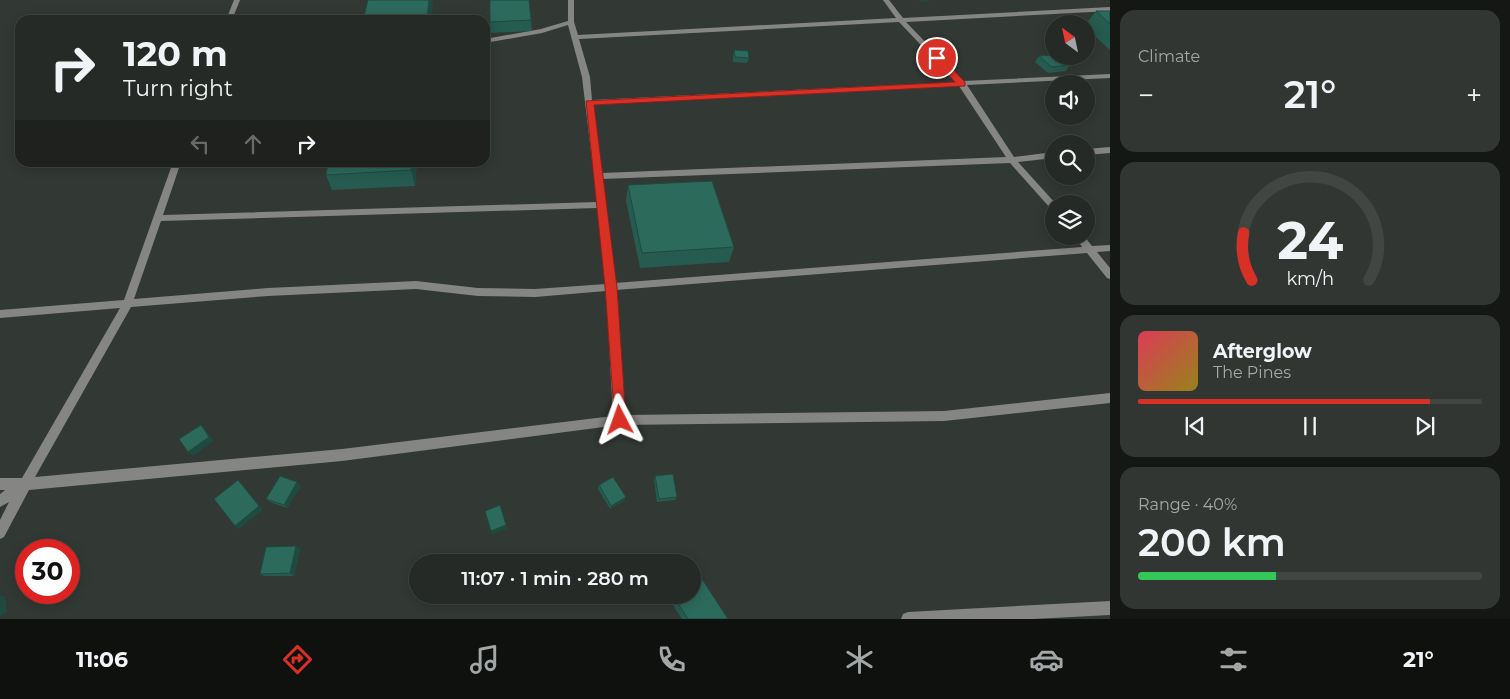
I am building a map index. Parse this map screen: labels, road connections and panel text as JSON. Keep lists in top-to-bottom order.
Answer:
{
  "north": "top left",
  "page": {
    "tile": [
      "Climate",
      ["Range · 40%", "200 km"]
    ],
    "turn": ["120 m", "Turn right"],
    "heat": ["−", "21°", "+"],
    "song": ["Afterglow", "The Pines"],
    "limit": "30",
    "trip": "11:07 · 1 min · 280 m",
    "tabs": ["11:06", "21°"],
    "gauge": ["24", "km/h"]
  }
}
